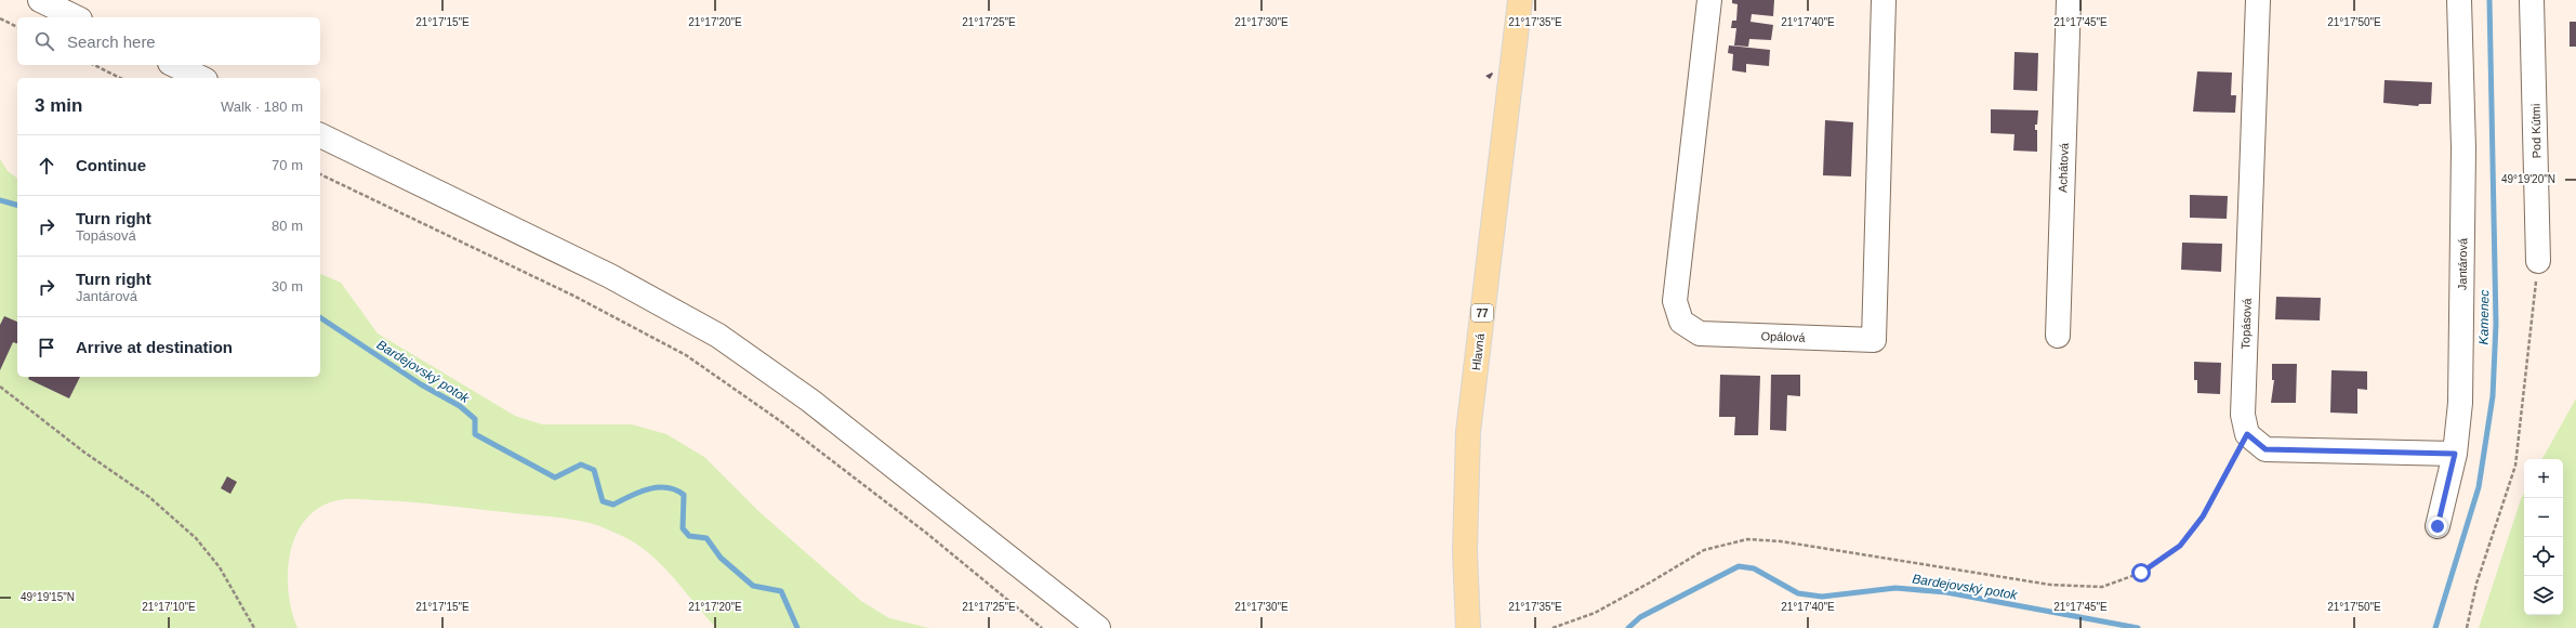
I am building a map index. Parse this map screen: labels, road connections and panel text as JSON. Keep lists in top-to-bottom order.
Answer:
{
  "streets": {
    "main road": ["77", "Hlavná"],
    "street": [
      "Pod Kútmi",
      "Achátová",
      "Jantárová",
      "Topásová",
      "Opálová"
    ]
  },
  "water": ["Kamenec", "Bardejovský potok"],
  "page": {
    "search": "Search here",
    "heading": ["3 min", "Walk · 180 m"],
    "list": [
      ["Continue", "70 m"],
      ["Turn right", "Topásová", "80 m"],
      ["Turn right", "Jantárová", "30 m"],
      "Arrive at destination"
    ],
    "map_buttons": ["+", "−"]
  },
  "coordinates": [
    "21°17'15\"E",
    "21°17'20\"E",
    "21°17'25\"E",
    "21°17'30\"E",
    "21°17'35\"E",
    "21°17'40\"E",
    "21°17'45\"E",
    "21°17'50\"E",
    "49°19'20\"N",
    "49°19'15\"N",
    "21°17'10\"E"
  ]
}
